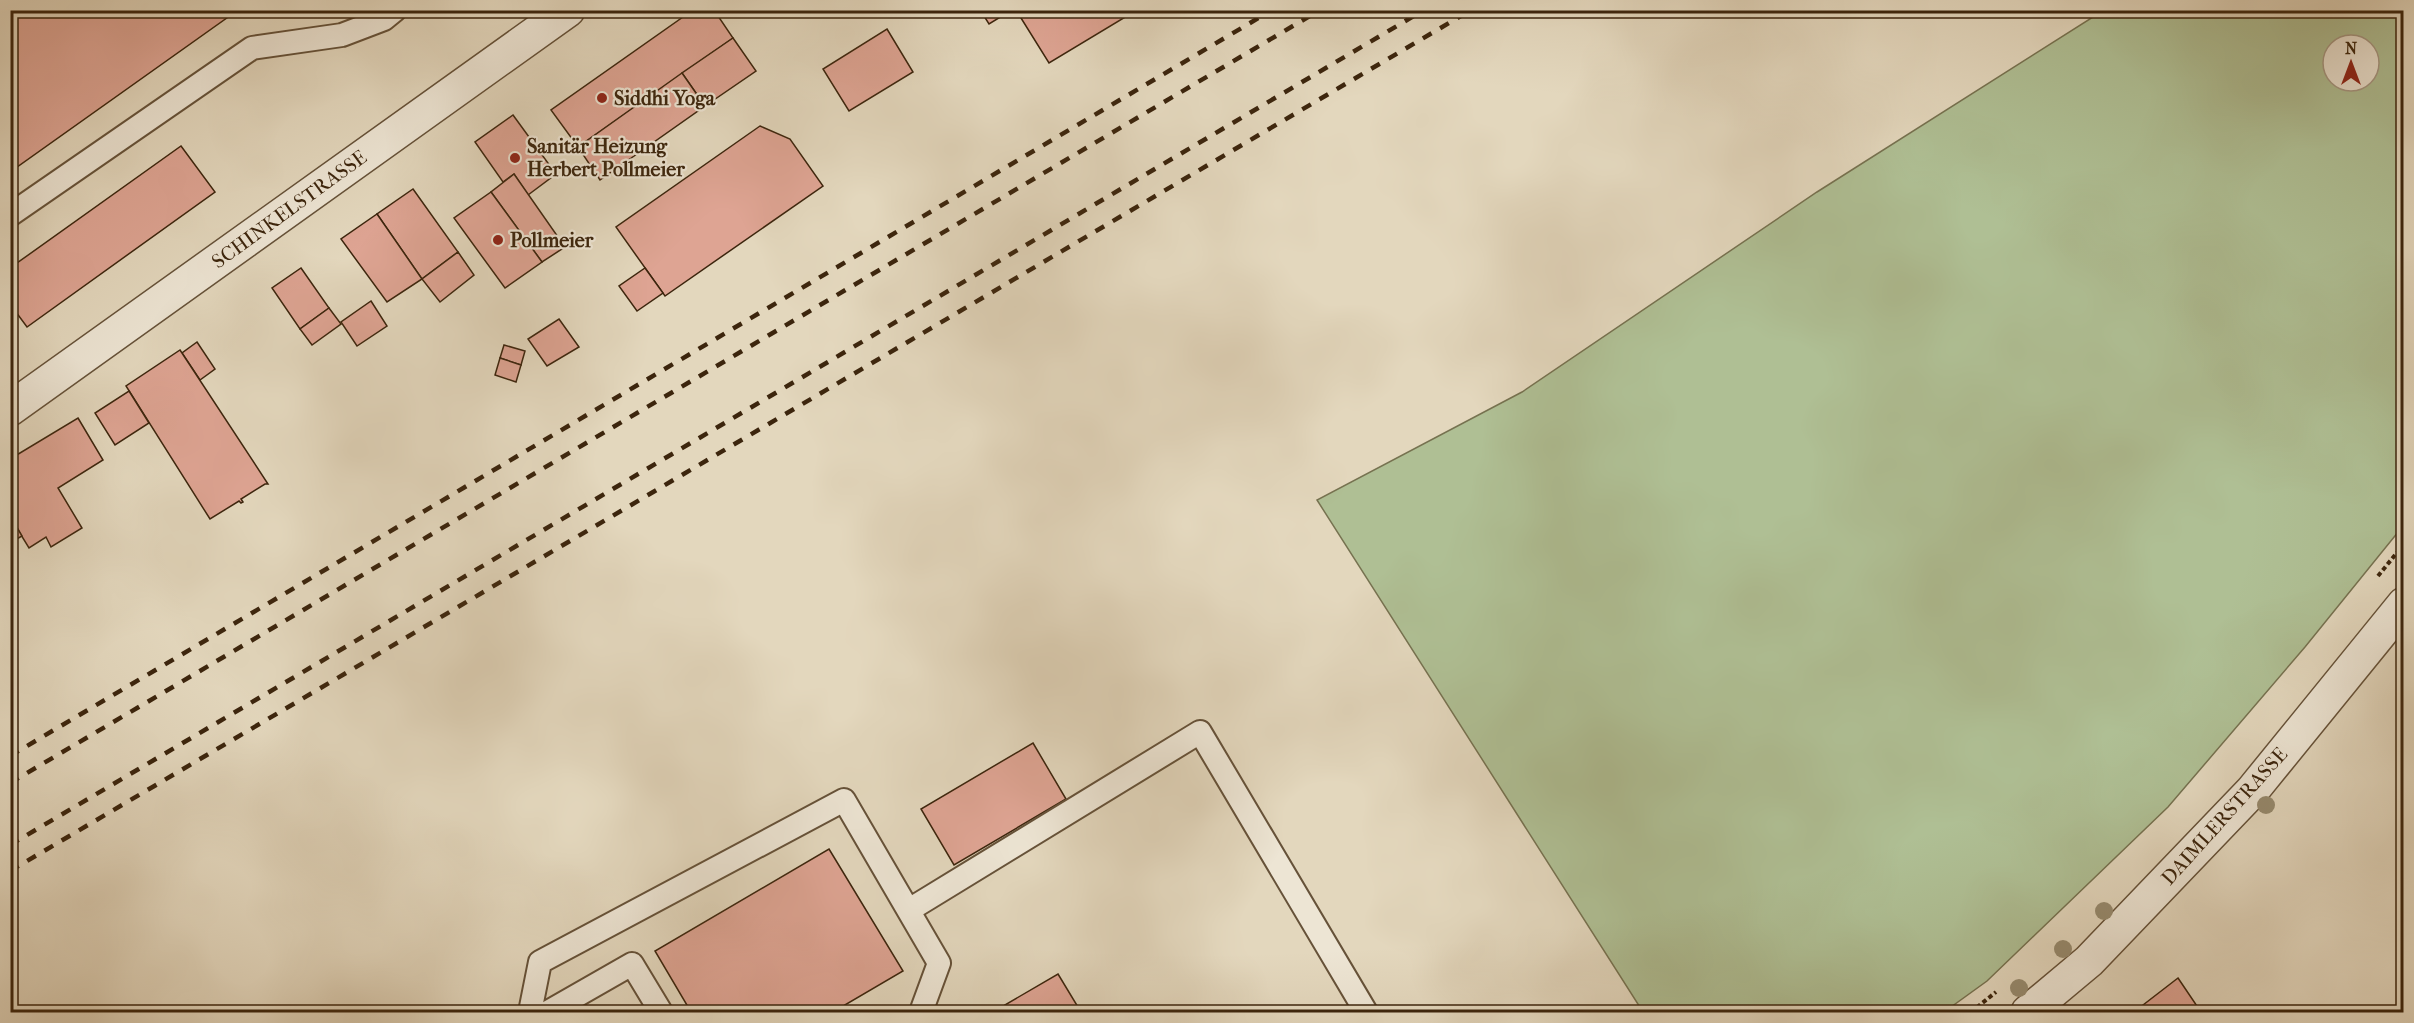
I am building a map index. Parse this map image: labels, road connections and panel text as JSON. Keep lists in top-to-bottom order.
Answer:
{
  "streets": {
    "street": ["SCHINKELSTRASSE", "DAIMLERSTRASSE"]
  },
  "places": ["Siddhi Yoga", "Sanitär Heizung Herbert Pollmeier", "Pollmeier"],
  "north": "top"
}
